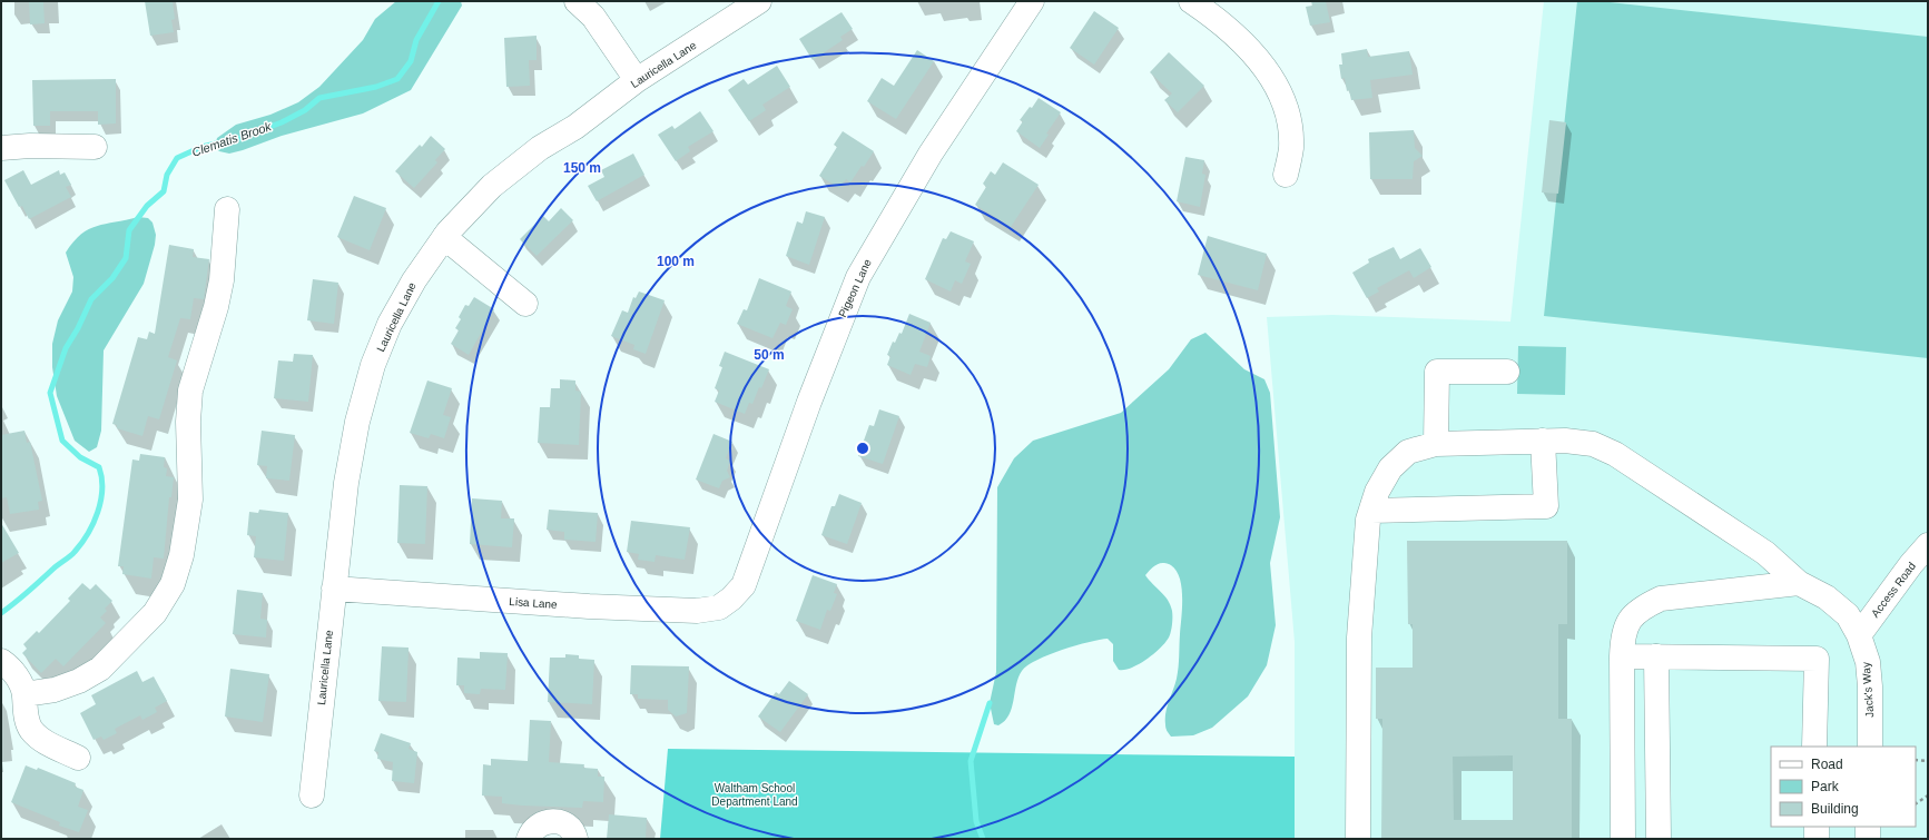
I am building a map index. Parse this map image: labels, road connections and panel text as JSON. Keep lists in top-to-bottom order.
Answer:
{
  "streets": {
    "street": [
      "Lauricella Lane",
      "Pigeon Lane",
      "Access Road",
      "Lisa Lane",
      "Jack's Way"
    ]
  },
  "crossings": [
    ["Lauricella Lane", "Lisa Lane"],
    ["Pigeon Lane", "Lisa Lane"],
    ["Access Road", "Jack's Way"]
  ],
  "water": ["Clematis Brook"],
  "parks": ["Waltham School Department Land"],
  "legend": ["Road", "Park", "Building"],
  "rings": ["150 m", "100 m", "50 m"]
}
